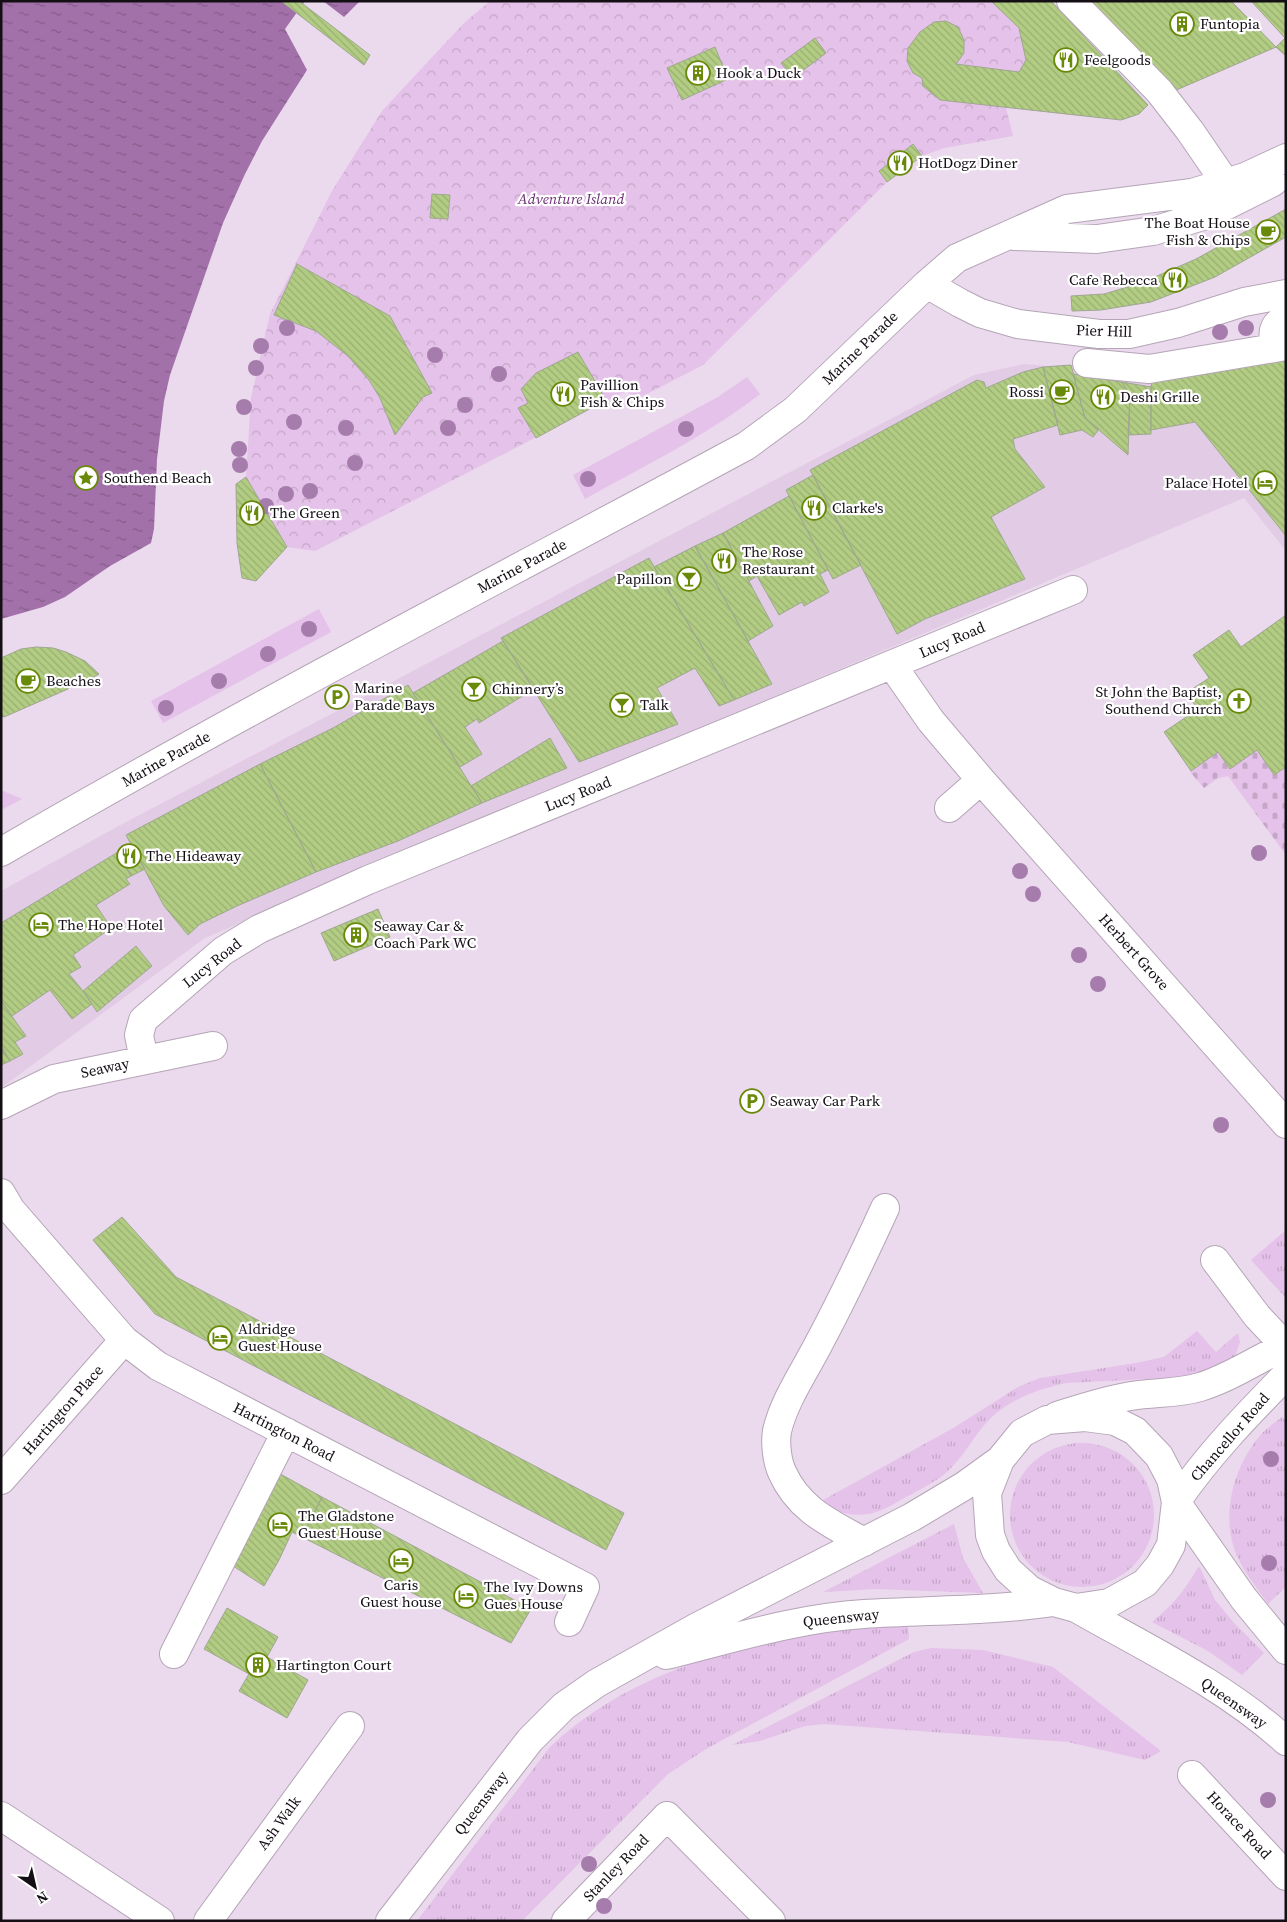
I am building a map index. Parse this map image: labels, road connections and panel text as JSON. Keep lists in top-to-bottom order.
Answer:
{
  "streets": {
    "street": [
      "Pier Hill",
      "Marine Parade",
      "Lucy Road",
      "Herbert Grove",
      "Seaway",
      "Hartington Place",
      "Hartington Road",
      "Chancellor Road",
      "Queensway",
      "Ash Walk",
      "Horace Road",
      "Stanley Road"
    ]
  },
  "crossings": [
    ["Pier Hill", "Marine Parade"],
    ["Lucy Road", "Herbert Grove"],
    ["Lucy Road", "Seaway"],
    ["Hartington Place", "Hartington Road"],
    ["Chancellor Road", "Queensway"]
  ],
  "parks": ["Adventure Island"],
  "places": {
    "building": [
      "Funtopia",
      "Hook a Duck",
      "Seaway Car & Coach Park WC",
      "Hartington Court"
    ],
    "restaurant": [
      "Feelgoods",
      "HotDogz Diner",
      "Cafe Rebecca",
      "Pavillion Fish & Chips",
      "Deshi Grille",
      "Clarke's",
      "The Green",
      "The Rose Restaurant",
      "The Hideaway"
    ],
    "cafe": ["The Boat House Fish & Chips", "Rossi", "Beaches"],
    "place": ["Southend Beach"],
    "hotel": [
      "Palace Hotel",
      "The Hope Hotel",
      "Aldridge Guest House",
      "The Gladstone Guest House",
      "Caris Guest house",
      "The Ivy Downs Gues House"
    ],
    "bar": ["Papillon", "Chinnery’s", "Talk"],
    "parking": ["Marine Parade Bays", "Seaway Car Park"],
    "church": ["St John the Baptist, Southend Church"]
  },
  "north": "bottom right"
}
